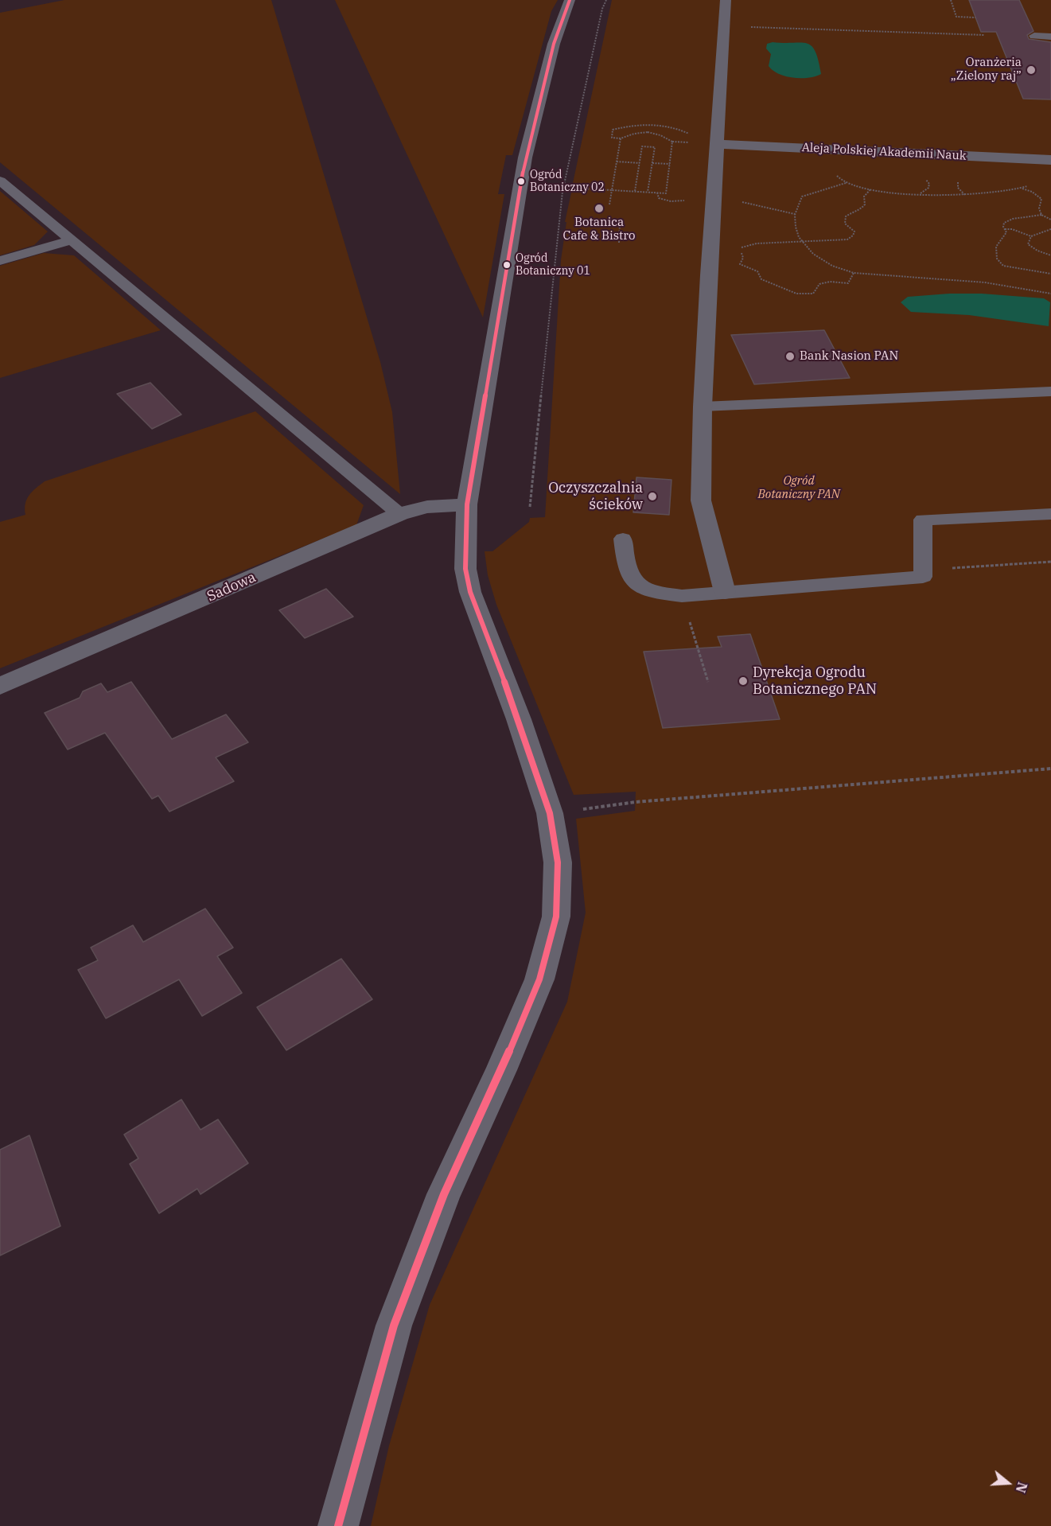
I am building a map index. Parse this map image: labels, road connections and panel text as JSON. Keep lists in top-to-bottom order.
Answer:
{
  "streets": {
    "street": ["Aleja Polskiej Akademii Nauk", "Sadowa"]
  },
  "parks": ["Ogród Botaniczny PAN"],
  "places": [
    "Oranżeria „Zielony raj”",
    "Ogród Botaniczny 02",
    "Botanica Cafe & Bistro",
    "Ogród Botaniczny 01",
    "Bank Nasion PAN",
    "Oczyszczalnia ścieków",
    "Dyrekcja Ogrodu Botanicznego PAN"
  ],
  "north": "right"
}
